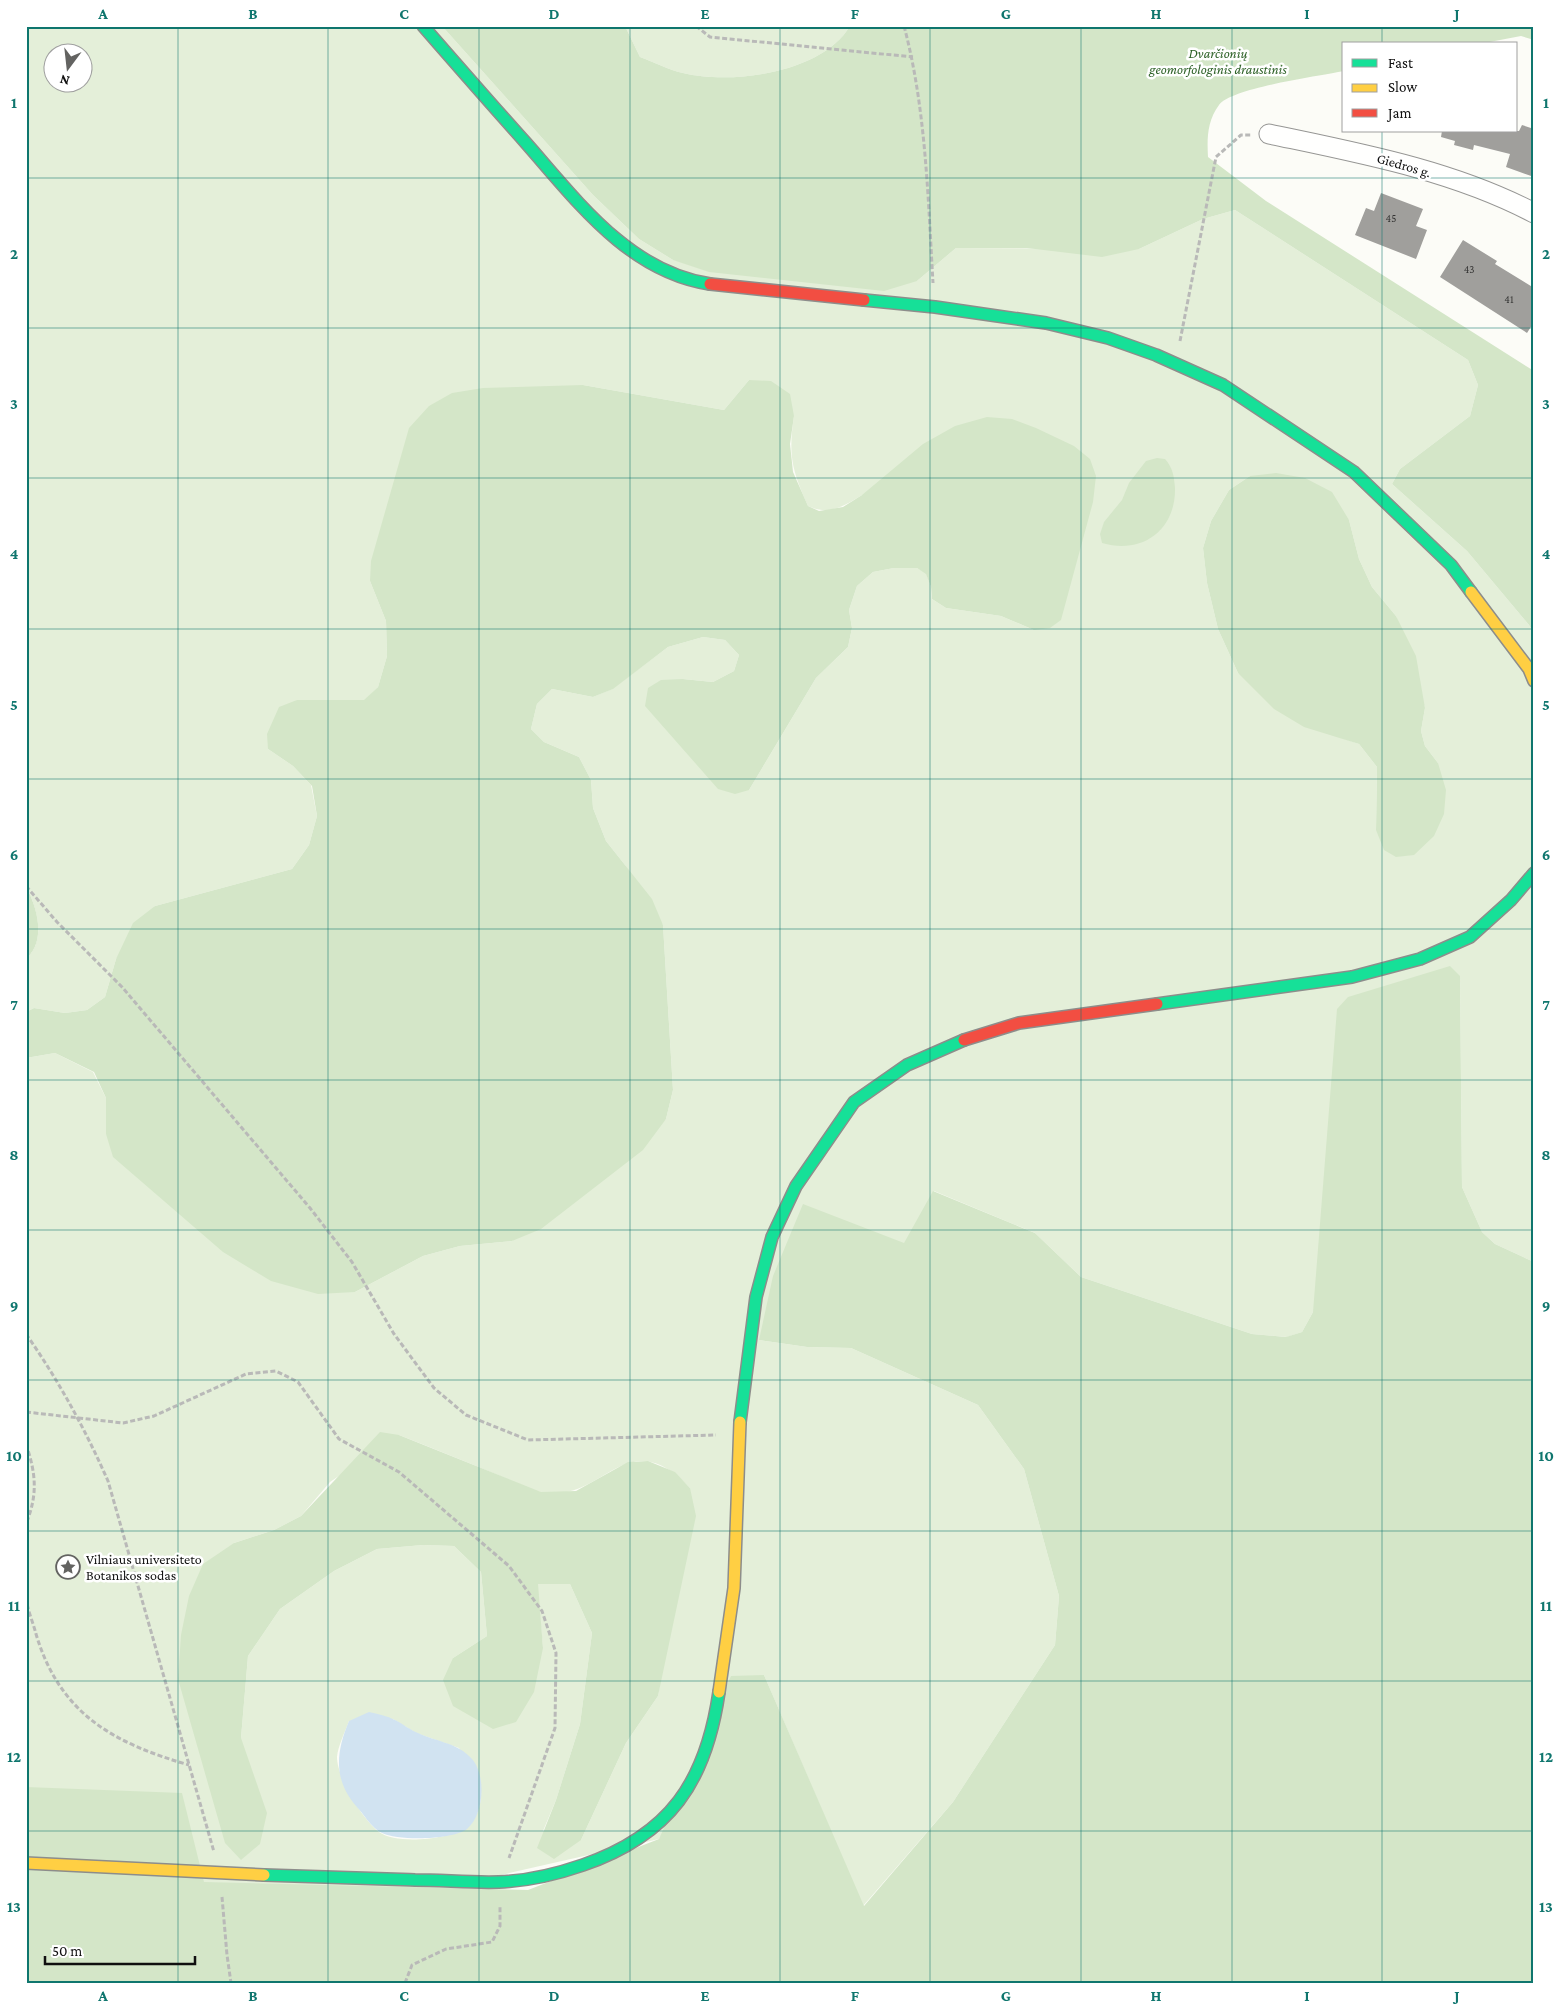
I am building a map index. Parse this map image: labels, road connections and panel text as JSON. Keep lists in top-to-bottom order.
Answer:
{
  "streets": {
    "street": ["Giedros g."]
  },
  "parks": ["Dvarčionių geomorfologinis draustinis"],
  "places": {
    "place": ["Vilniaus universiteto Botanikos sodas"]
  },
  "house_numbers": ["45", "43", "41"],
  "legend": ["Fast", "Slow", "Jam"],
  "scale_bar": "50 m",
  "north": "bottom",
  "grid": {
    "columns": [
      "A",
      "B",
      "C",
      "D",
      "E",
      "F",
      "G",
      "H",
      "I",
      "J"
    ],
    "rows": [
      "1",
      "2",
      "3",
      "4",
      "5",
      "6",
      "7",
      "8",
      "9",
      "10",
      "11",
      "12",
      "13"
    ]
  }
}
